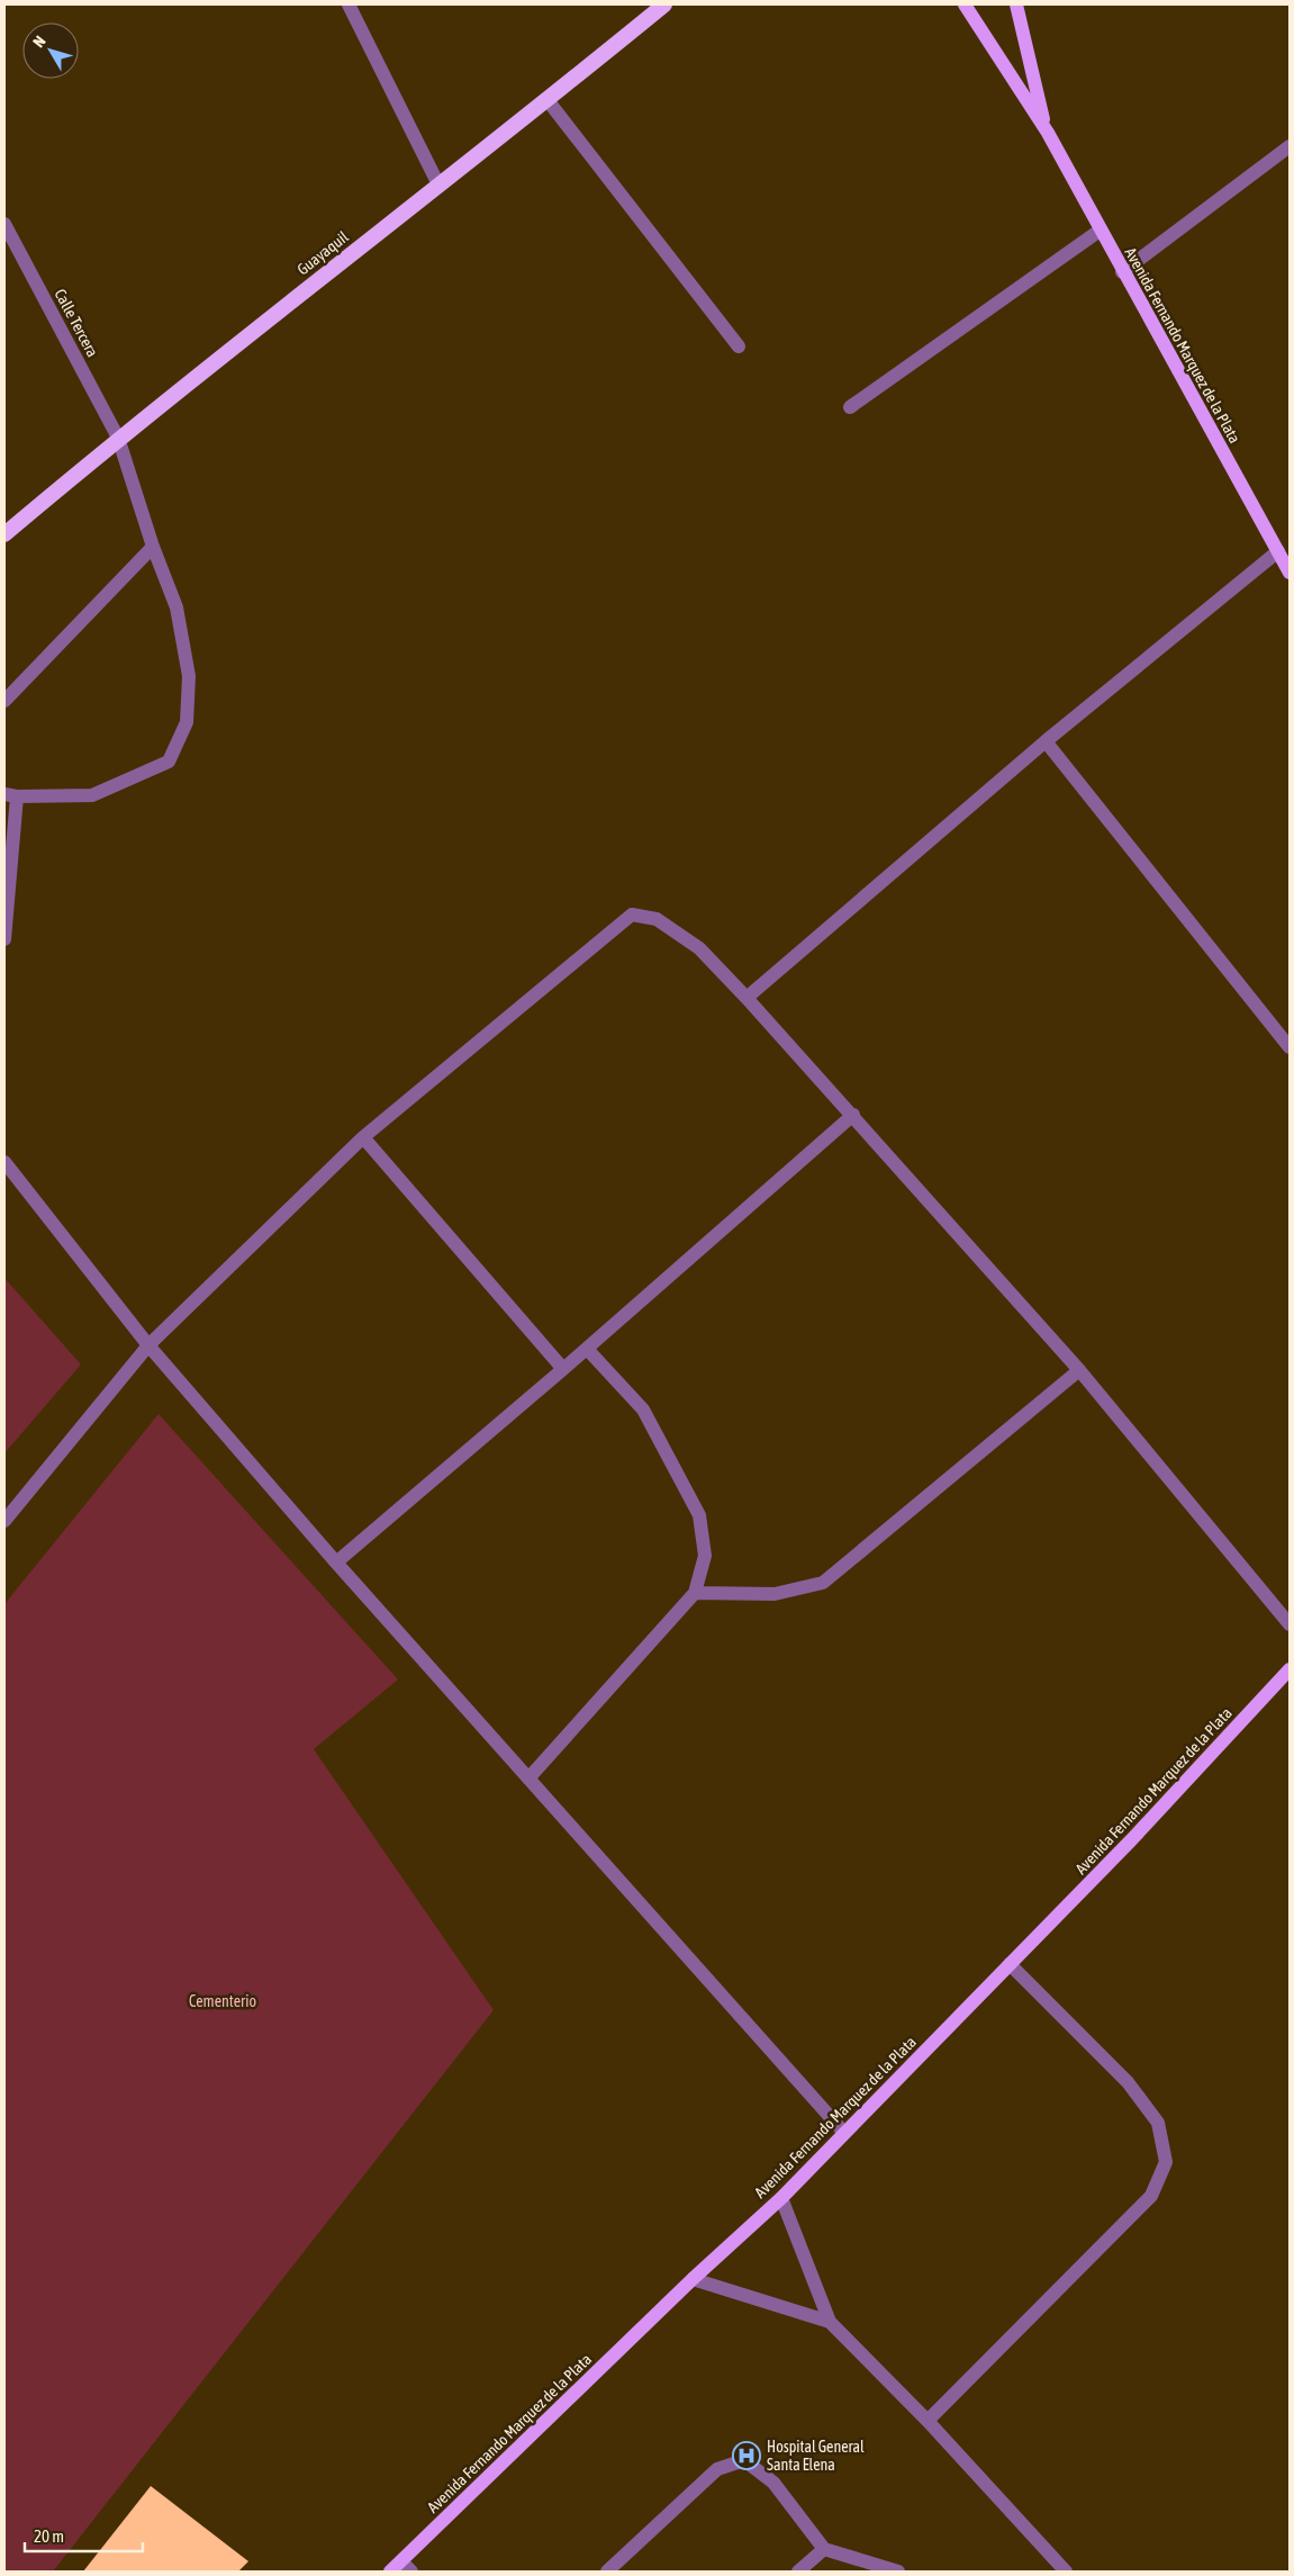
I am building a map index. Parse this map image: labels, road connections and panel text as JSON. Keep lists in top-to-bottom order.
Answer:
{
  "streets": {
    "highway": ["Guayaquil"],
    "main road": ["Avenida Fernando Marquez de la Plata"],
    "street": ["Calle Tercera"]
  },
  "crossings": [
    ["Guayaquil", "Calle Tercera"]
  ],
  "parks": ["Cementerio"],
  "places": {
    "hospital": ["Hospital General Santa Elena"]
  },
  "scale_bar": "20 m",
  "north": "top left"
}
